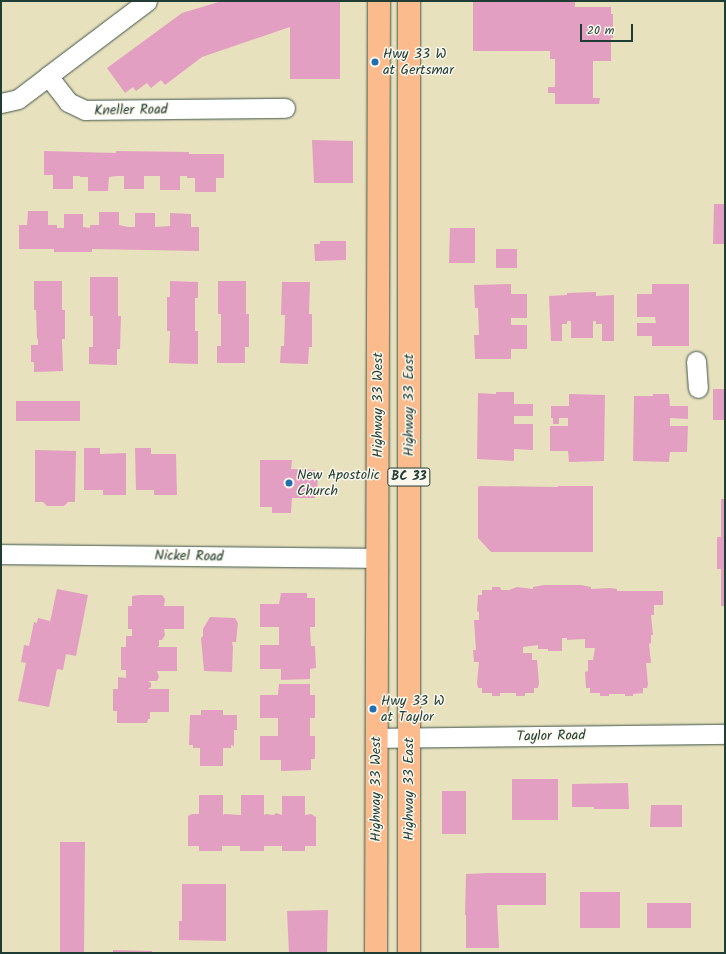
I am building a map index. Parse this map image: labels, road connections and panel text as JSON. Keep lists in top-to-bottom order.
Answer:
{
  "streets": {
    "main road": ["Highway 33 West", "Highway 33 East", "BC 33"],
    "street": ["Kneller Road", "Nickel Road", "Taylor Road"]
  },
  "crossings": [
    ["Highway 33 West", "Nickel Road"],
    ["Highway 33 West", "Taylor Road"],
    ["Highway 33 East", "Taylor Road"]
  ],
  "places": ["Hwy 33 W at Gertsmar", "New Apostolic Church", "Hwy 33 W at Taylor"],
  "scale_bar": "20 m"
}
